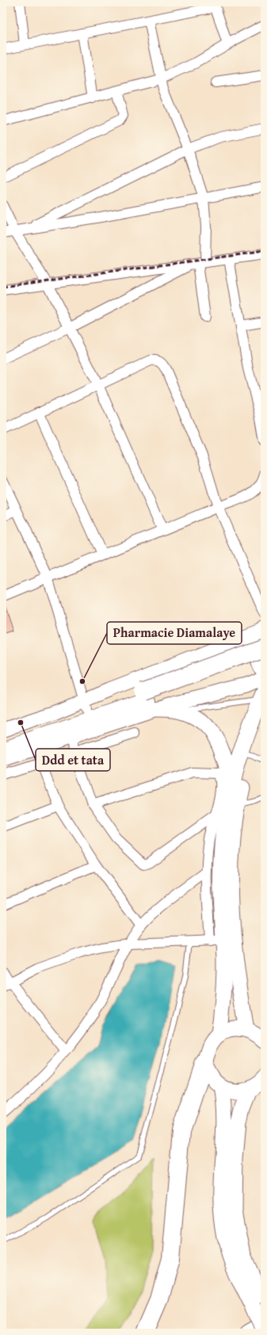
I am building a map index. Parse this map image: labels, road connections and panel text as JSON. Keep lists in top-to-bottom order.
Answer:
{
  "places": ["Pharmacie Diamalaye", "Ddd et tata"]
}
